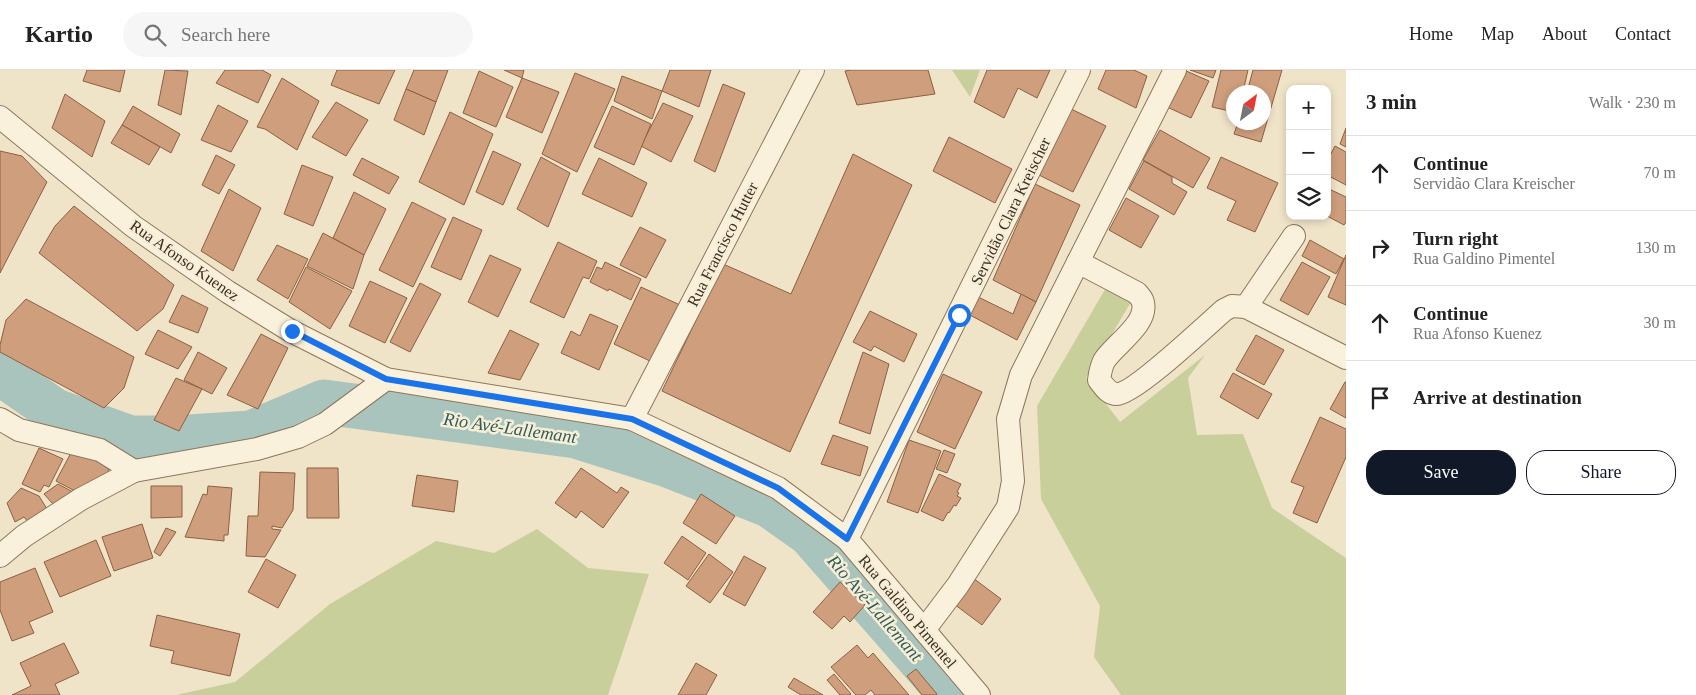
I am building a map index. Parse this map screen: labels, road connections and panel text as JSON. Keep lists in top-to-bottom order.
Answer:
{
  "streets": {
    "street": [
      "Servidão Clara Kreischer",
      "Rua Francisco Hutter",
      "Rua Afonso Kuenez",
      "Rua Galdino Pimentel"
    ]
  },
  "crossings": [
    ["Servidão Clara Kreischer", "Rua Galdino Pimentel"],
    ["Rua Francisco Hutter", "Rua Galdino Pimentel"],
    ["Rua Afonso Kuenez", "Rua Galdino Pimentel"]
  ],
  "water": ["Rio Avé‐Lallemant"],
  "north": "top right",
  "page": {
    "header": "Kartio",
    "search": "Search here",
    "nav": [
      "Home",
      "Map",
      "About",
      "Contact"
    ],
    "heading": ["3 min", "Walk · 230 m"],
    "map_buttons": ["+", "−"],
    "list": [
      ["Continue", "Servidão Clara Kreischer", "70 m"],
      ["Turn right", "Rua Galdino Pimentel", "130 m"],
      ["Continue", "Rua Afonso Kuenez", "30 m"],
      "Arrive at destination"
    ],
    "buttons": ["Save", "Share"]
  }
}
